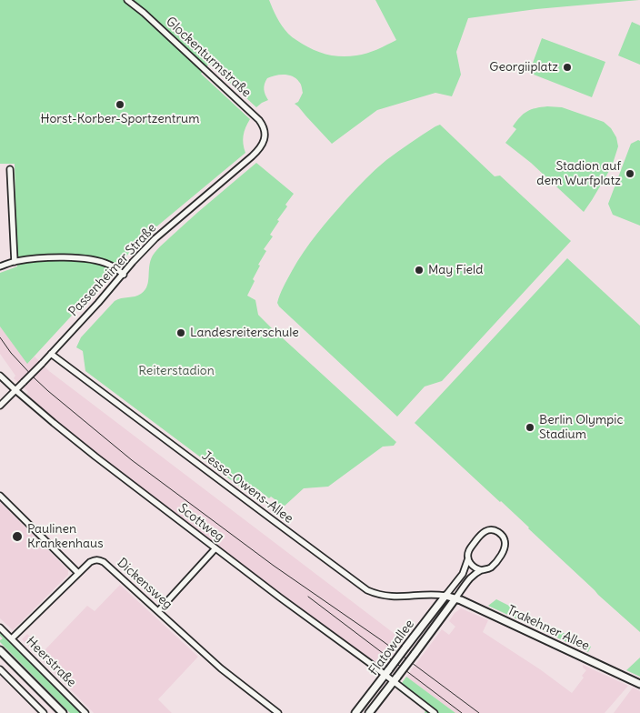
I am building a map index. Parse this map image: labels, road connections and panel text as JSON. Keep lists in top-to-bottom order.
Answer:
{
  "streets": {
    "main road": ["Trakehner Allee", "Flatowallee"],
    "street": [
      "Glockenturmstraße",
      "Passenheimer Straße",
      "Jesse-Owens-Allee",
      "Scottweg",
      "Dickensweg",
      "Heerstraße"
    ]
  },
  "crossings": [
    ["Glockenturmstraße", "Passenheimer Straße"],
    ["Passenheimer Straße", "Jesse-Owens-Allee"],
    ["Passenheimer Straße", "Scottweg"],
    ["Jesse-Owens-Allee", "Trakehner Allee"],
    ["Jesse-Owens-Allee", "Flatowallee"],
    ["Scottweg", "Flatowallee"],
    ["Trakehner Allee", "Flatowallee"]
  ],
  "parks": ["Reiterstadion"],
  "places": [
    "Georgiiplatz",
    "Horst-Korber-Sportzentrum",
    "Stadion auf dem Wurfplatz",
    "May Field",
    "Landesreiterschule",
    "Berlin Olympic Stadium",
    "Paulinen Krankenhaus"
  ]
}
